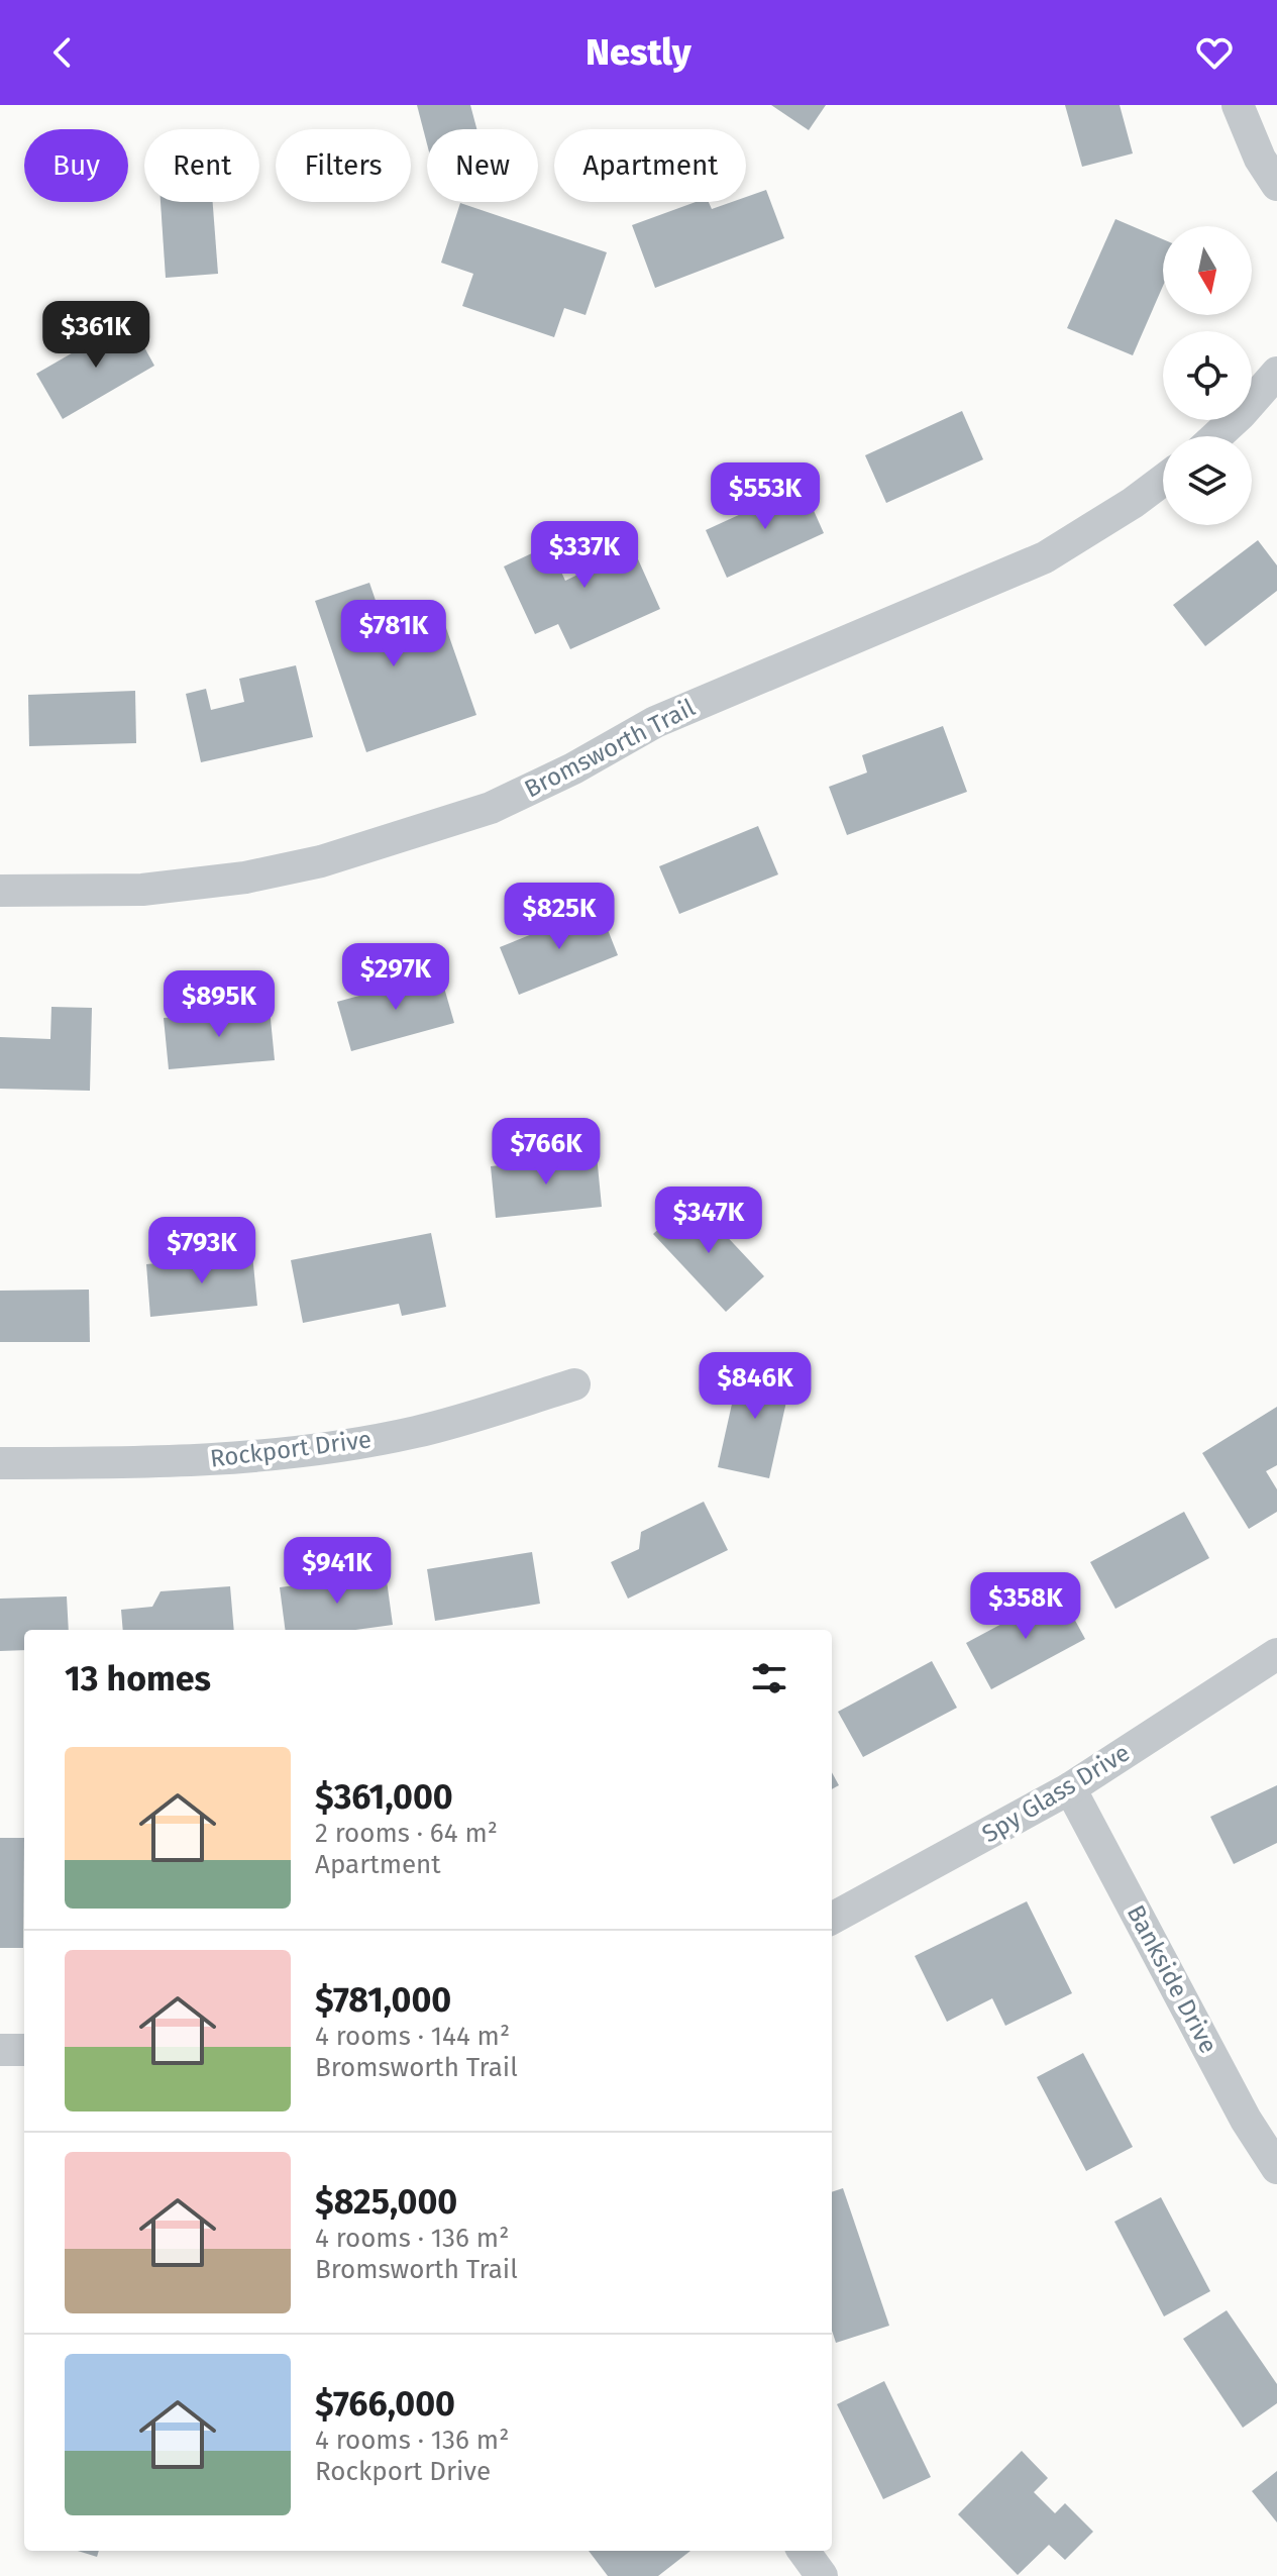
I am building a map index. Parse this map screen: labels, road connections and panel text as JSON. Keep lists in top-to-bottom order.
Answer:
{
  "streets": {
    "street": [
      "Bromsworth Trail",
      "Rockport Drive",
      "Spy Glass Drive",
      "Bankside Drive"
    ]
  },
  "crossings": [
    ["Spy Glass Drive", "Bankside Drive"]
  ],
  "north": "bottom",
  "page": {
    "header": "Nestly",
    "chip": [
      "Buy",
      "Rent",
      "Filters",
      "New",
      "Apartment"
    ],
    "price": [
      "$361K",
      "$553K",
      "$337K",
      "$781K",
      "$825K",
      "$297K",
      "$895K",
      "$766K",
      "$347K",
      "$793K",
      "$846K",
      "$941K",
      "$358K"
    ],
    "heading": "13 homes",
    "list": [
      {
        "name": "$361,000",
        "note": "2 rooms · 64 m² · Apartment"
      },
      {
        "name": "$781,000",
        "note": "4 rooms · 144 m² · Bromsworth Trail"
      },
      {
        "name": "$825,000",
        "note": "4 rooms · 136 m² · Bromsworth Trail"
      },
      {
        "name": "$766,000",
        "note": "4 rooms · 136 m² · Rockport Drive"
      }
    ]
  }
}
